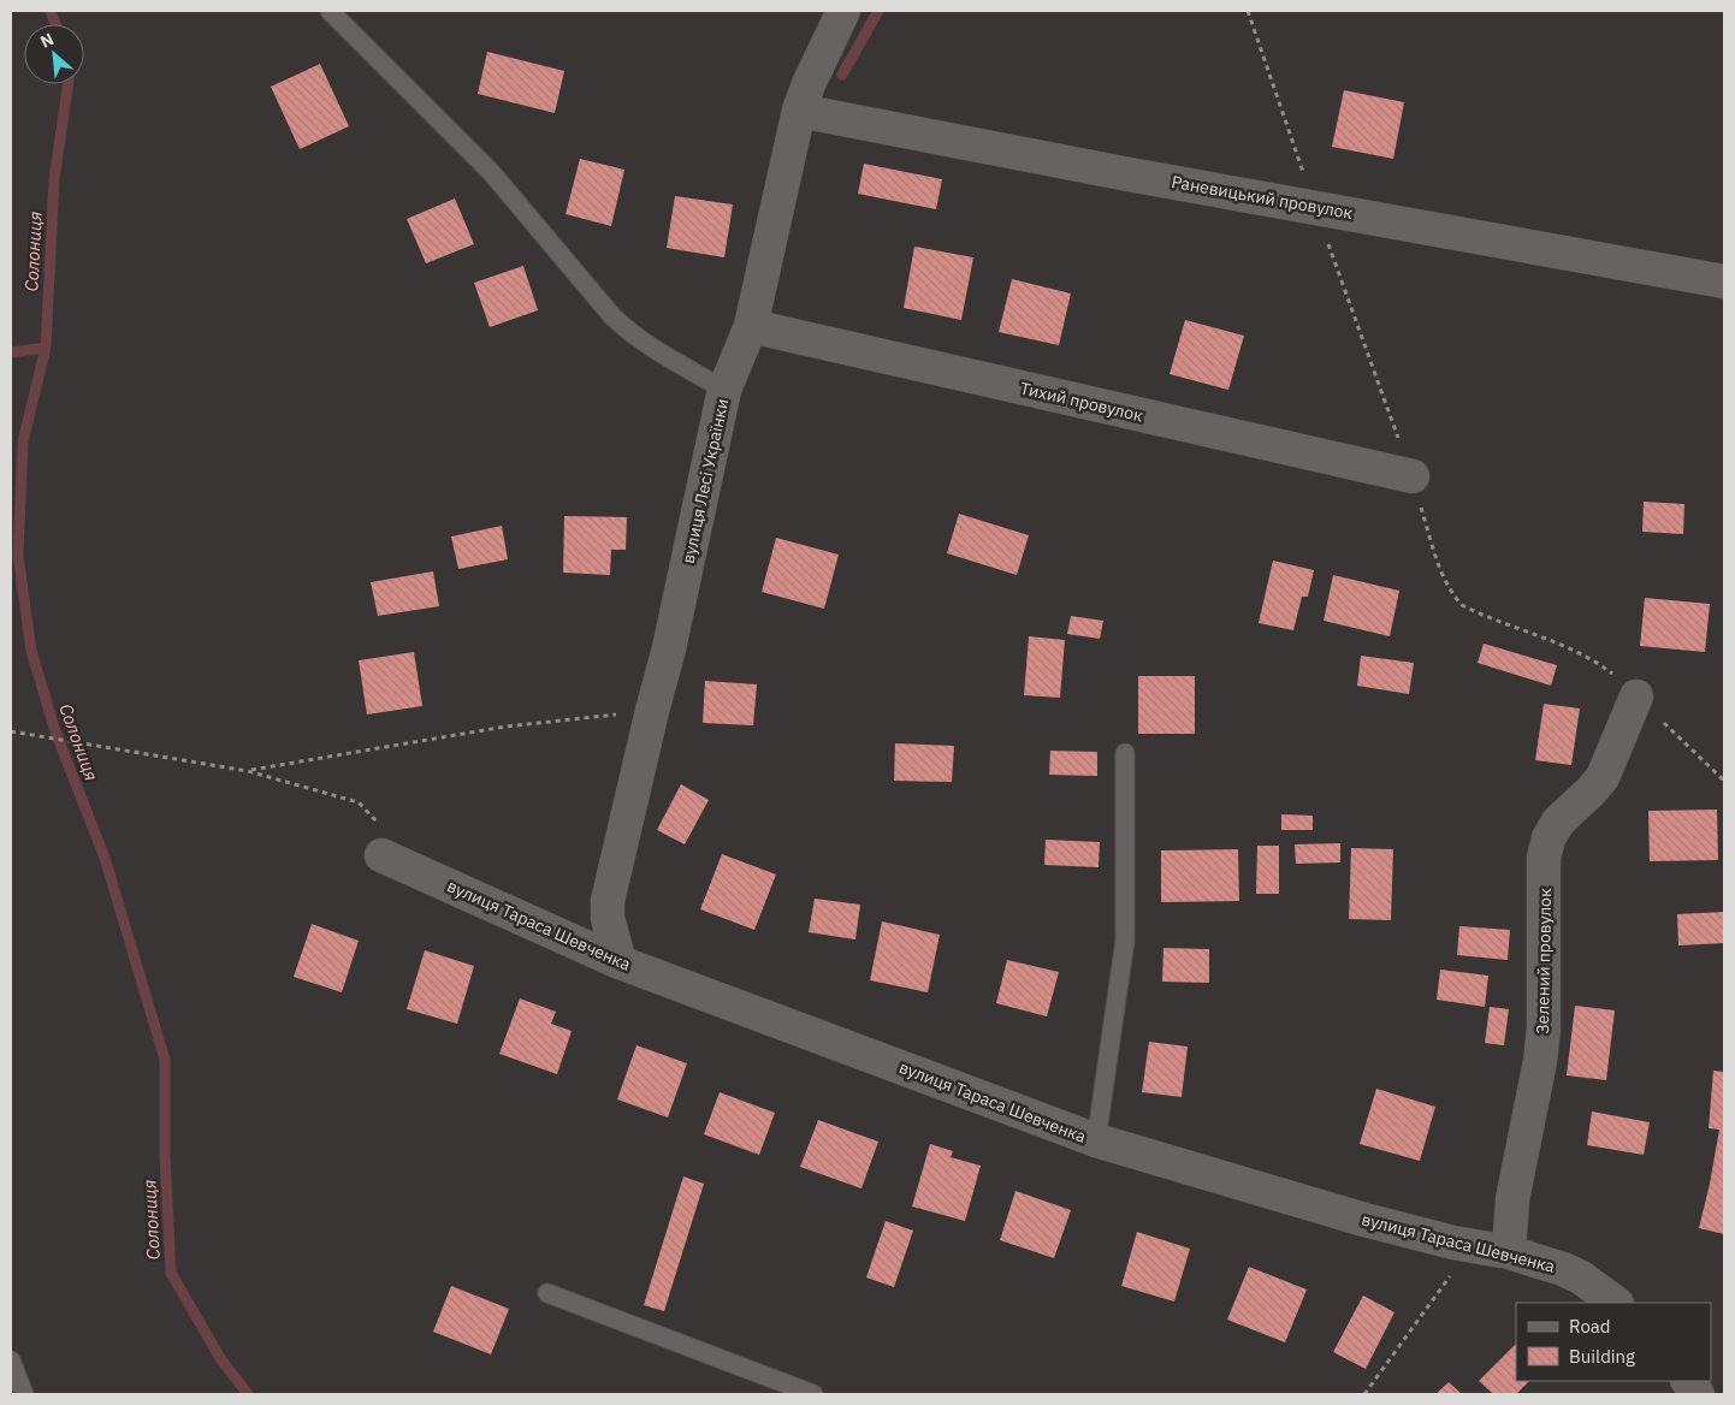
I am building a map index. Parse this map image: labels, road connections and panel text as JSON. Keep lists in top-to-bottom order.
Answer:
{
  "streets": {
    "street": [
      "Раневицький провулок",
      "Тихий провулок",
      "вулиця Лесі Українки",
      "вулиця Тараса Шевченка",
      "Зелений провулок"
    ]
  },
  "crossings": [
    ["Раневицький провулок", "вулиця Лесі Українки"],
    ["Тихий провулок", "вулиця Лесі Українки"],
    ["вулиця Лесі Українки", "вулиця Тараса Шевченка"],
    ["вулиця Тараса Шевченка", "Зелений провулок"]
  ],
  "water": ["Солониця"],
  "legend": ["Road", "Building"],
  "north": "top left"
}
